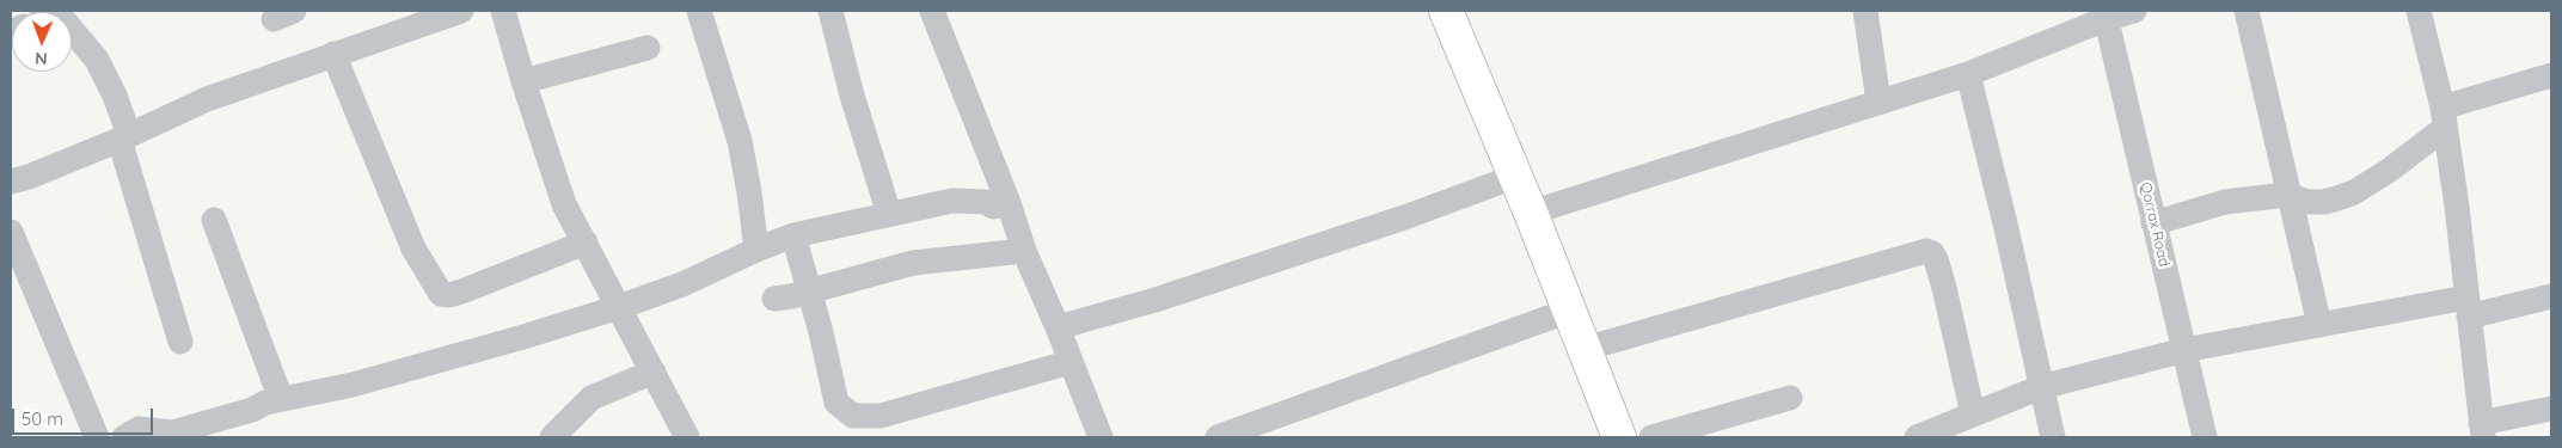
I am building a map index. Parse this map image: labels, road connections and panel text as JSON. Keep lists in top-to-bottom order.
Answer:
{
  "streets": {
    "street": ["Qorrax Road"]
  },
  "scale_bar": "50 m",
  "north": "bottom"
}
